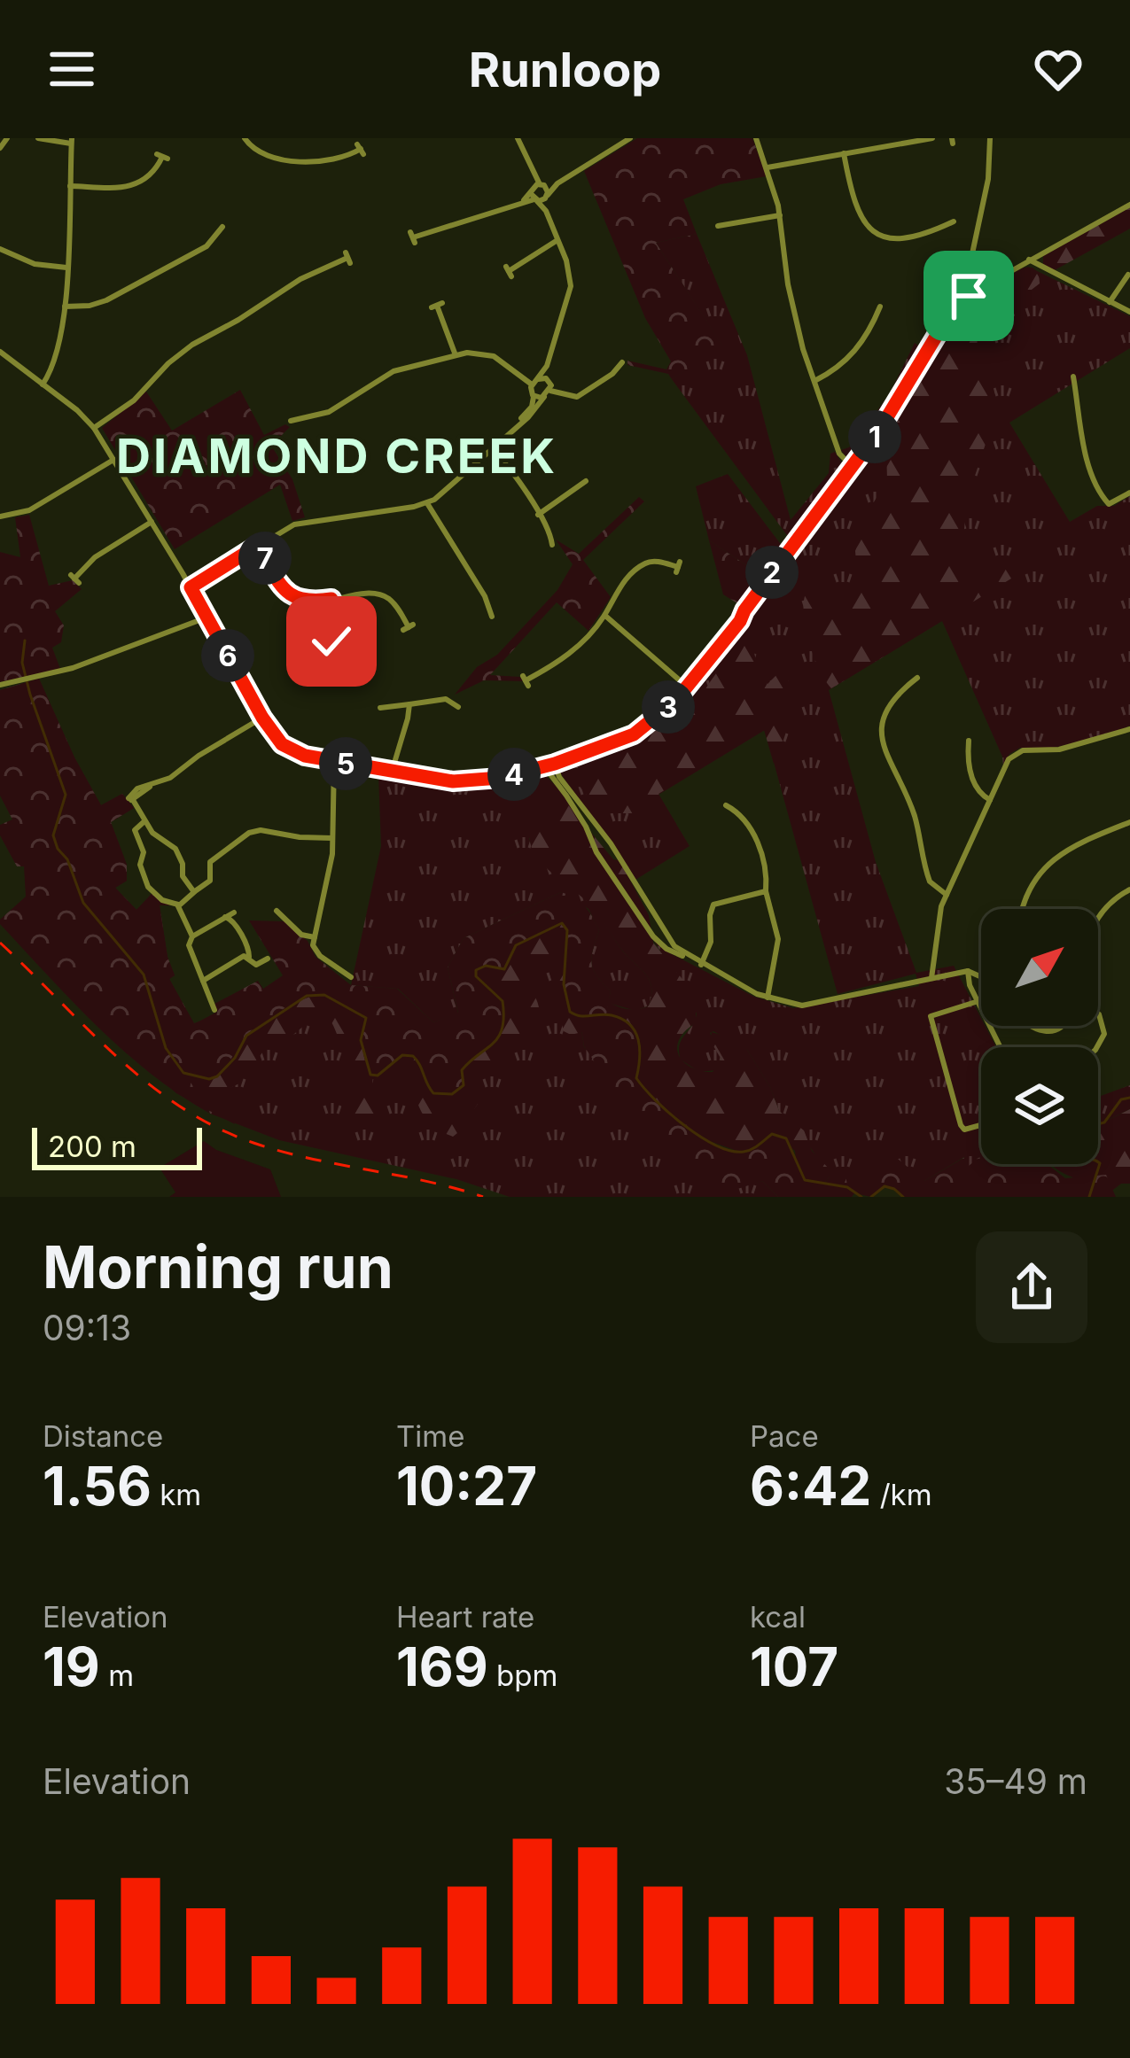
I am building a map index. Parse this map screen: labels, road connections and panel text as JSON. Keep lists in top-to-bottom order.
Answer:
{
  "districts": ["DIAMOND CREEK"],
  "scale_bar": "200 m",
  "north": "top right",
  "page": {
    "header": "Runloop",
    "pins": [
      "1",
      "7",
      "2",
      "6",
      "3",
      "5",
      "4"
    ],
    "scale": "200 m",
    "heading": ["Morning run", "09:13"],
    "stats": [
      ["Distance", "1.56 km"],
      ["Time", "10:27"],
      ["Pace", "6:42 /km"],
      ["Elevation", "19 m"],
      ["Heart rate", "169 bpm"],
      ["kcal", "107"]
    ],
    "chart": ["Elevation", "35–49 m"]
  }
}
